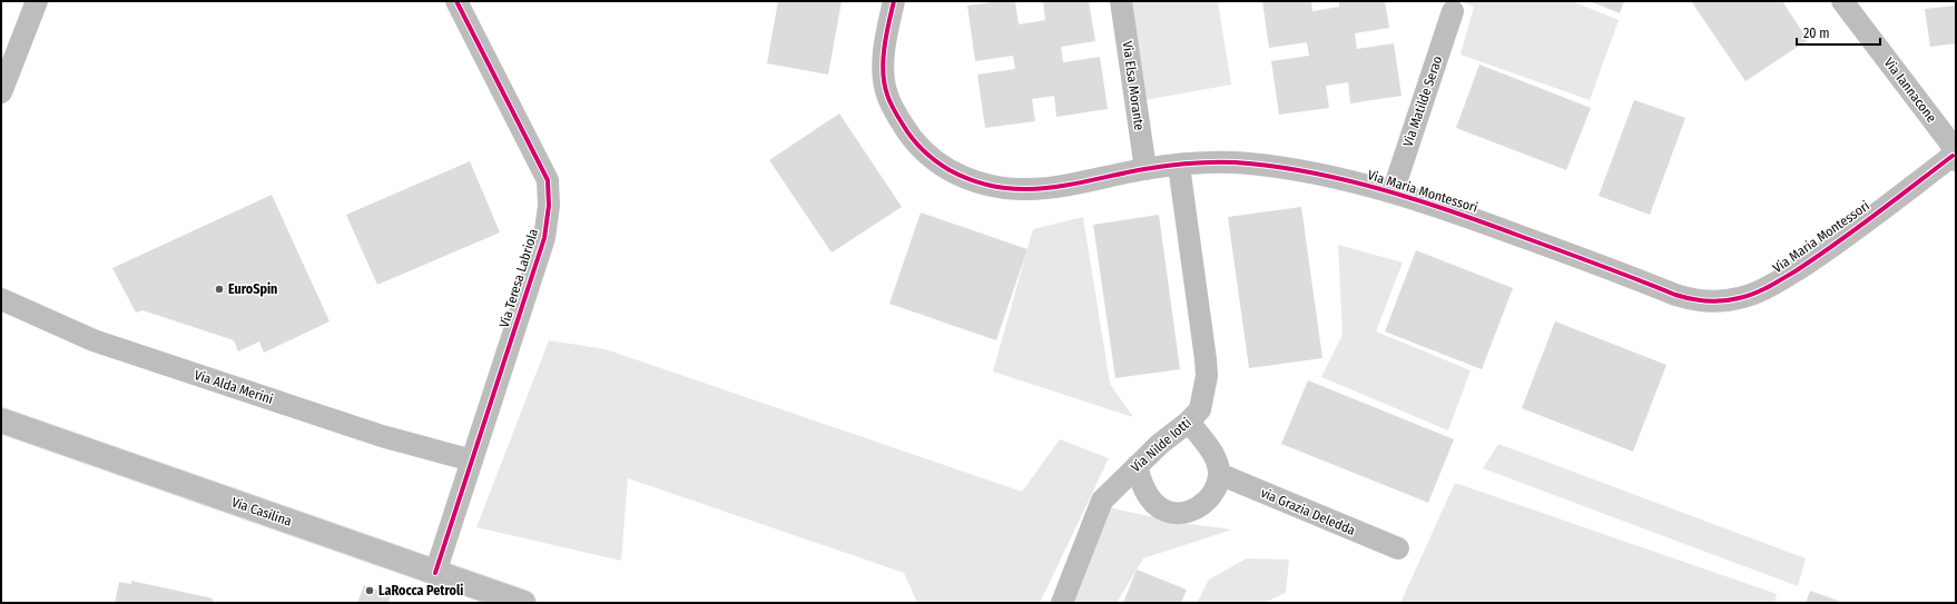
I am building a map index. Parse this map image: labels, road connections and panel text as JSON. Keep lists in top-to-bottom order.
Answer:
{
  "streets": {
    "main road": ["Via Casilina"],
    "street": [
      "Via Elsa Morante",
      "Via Iannacone",
      "Via Matilde Serao",
      "Via Maria Montessori",
      "Via Teresa Labriola",
      "Via Alda Merini",
      "Via Nilde Iotti",
      "via Grazia Deledda"
    ]
  },
  "crossings": [
    ["Via Elsa Morante", "Via Maria Montessori"],
    ["Via Iannacone", "Via Maria Montessori"],
    ["Via Matilde Serao", "Via Maria Montessori"],
    ["Via Maria Montessori", "Via Nilde Iotti"],
    ["Via Teresa Labriola", "Via Alda Merini"],
    ["Via Teresa Labriola", "Via Casilina"],
    ["Via Nilde Iotti", "via Grazia Deledda"]
  ],
  "places": ["EuroSpin", "LaRocca Petroli"],
  "scale_bar": "20 m"
}
